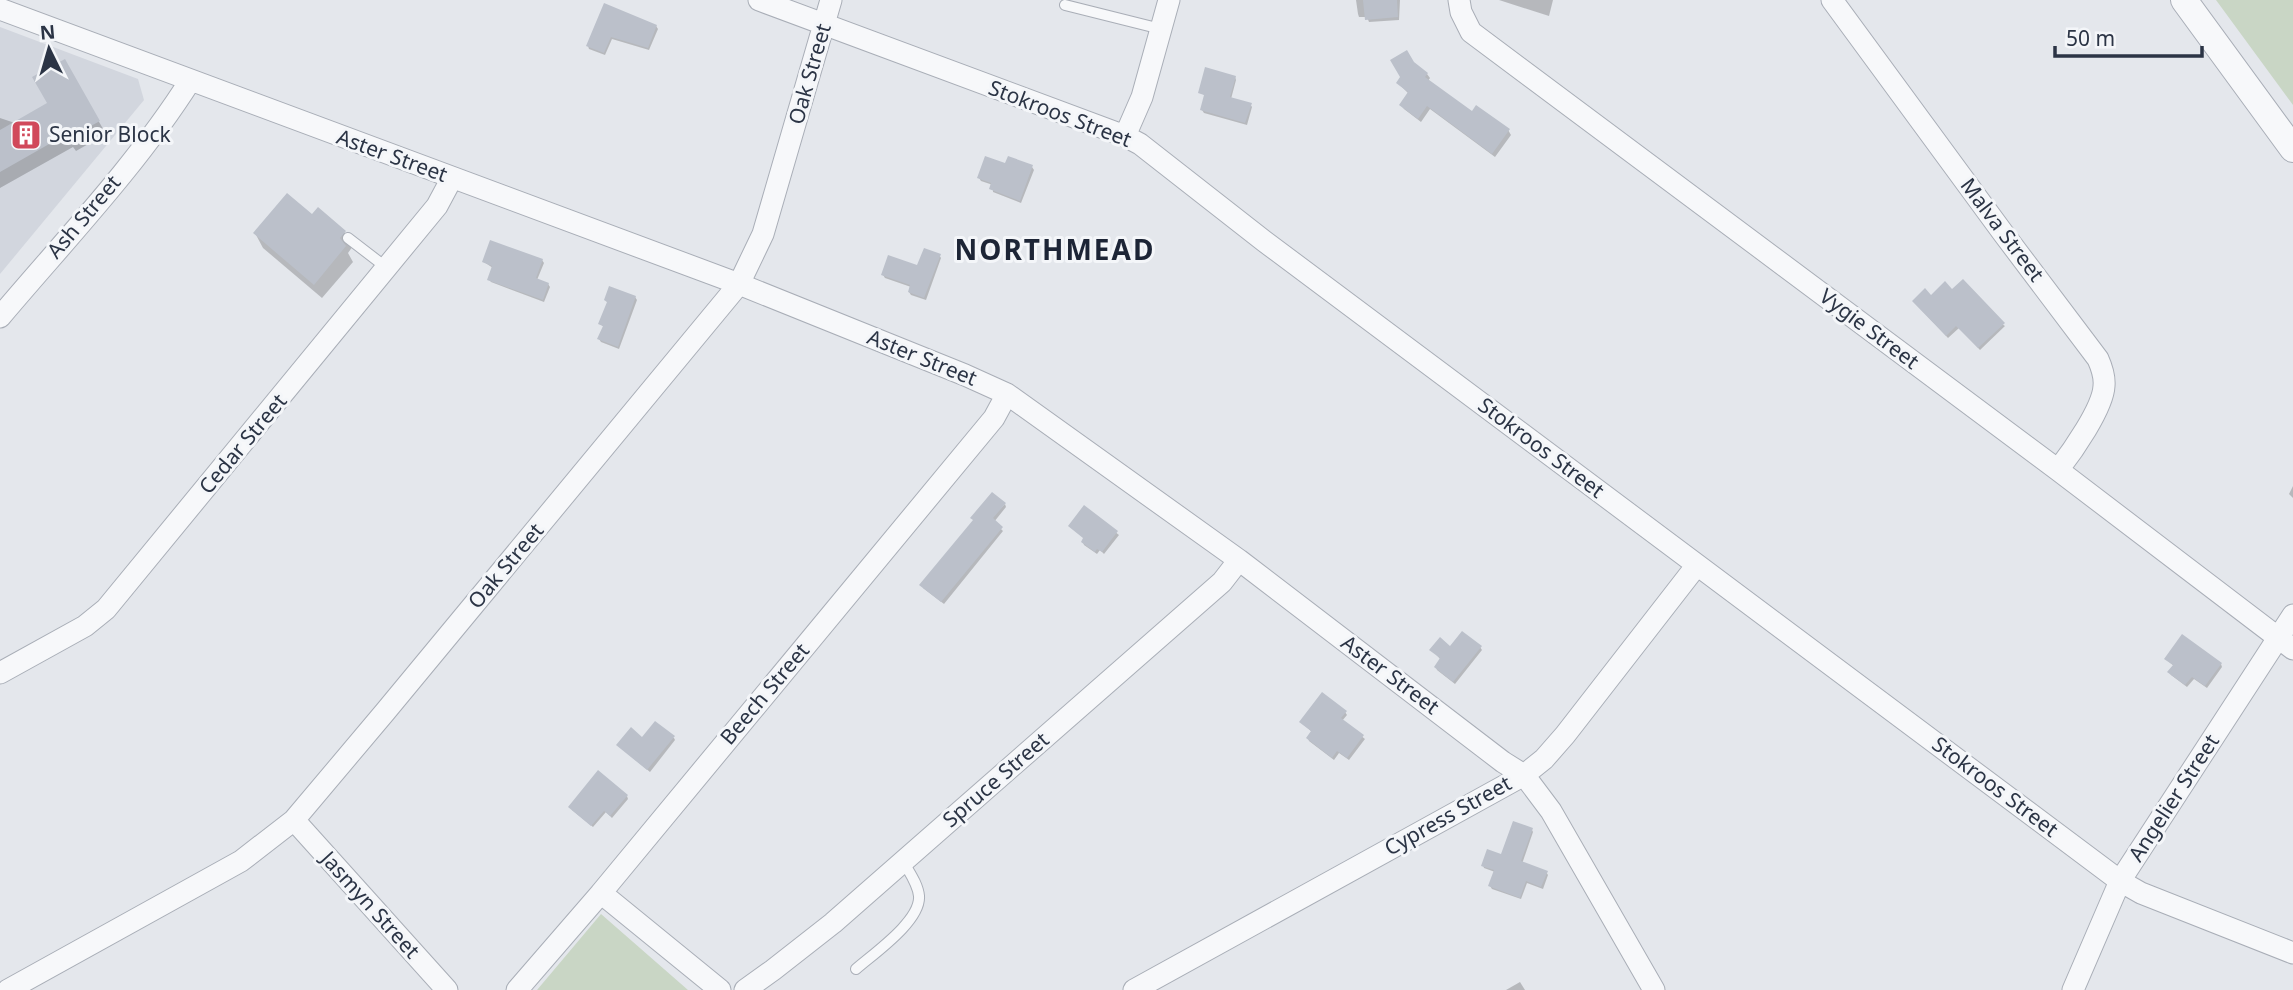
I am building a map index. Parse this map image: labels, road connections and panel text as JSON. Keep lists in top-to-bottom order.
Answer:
{
  "streets": {
    "street": [
      "Oak Street",
      "Stokroos Street",
      "Aster Street",
      "Ash Street",
      "Malva Street",
      "Vygie Street",
      "Cedar Street",
      "Beech Street",
      "Spruce Street",
      "Angelier Street",
      "Cypress Street",
      "Jasmyn Street"
    ]
  },
  "crossings": [
    ["Oak Street", "Stokroos Street"],
    ["Oak Street", "Aster Street"],
    ["Oak Street", "Jasmyn Street"],
    ["Stokroos Street", "Angelier Street"],
    ["Stokroos Street", "Cypress Street"],
    ["Aster Street", "Ash Street"],
    ["Aster Street", "Cedar Street"],
    ["Aster Street", "Beech Street"],
    ["Aster Street", "Spruce Street"],
    ["Aster Street", "Cypress Street"],
    ["Malva Street", "Vygie Street"],
    ["Vygie Street", "Angelier Street"]
  ],
  "districts": ["NORTHMEAD"],
  "places": {
    "building": ["Senior Block"]
  },
  "scale_bar": "50 m",
  "north": "top"
}
